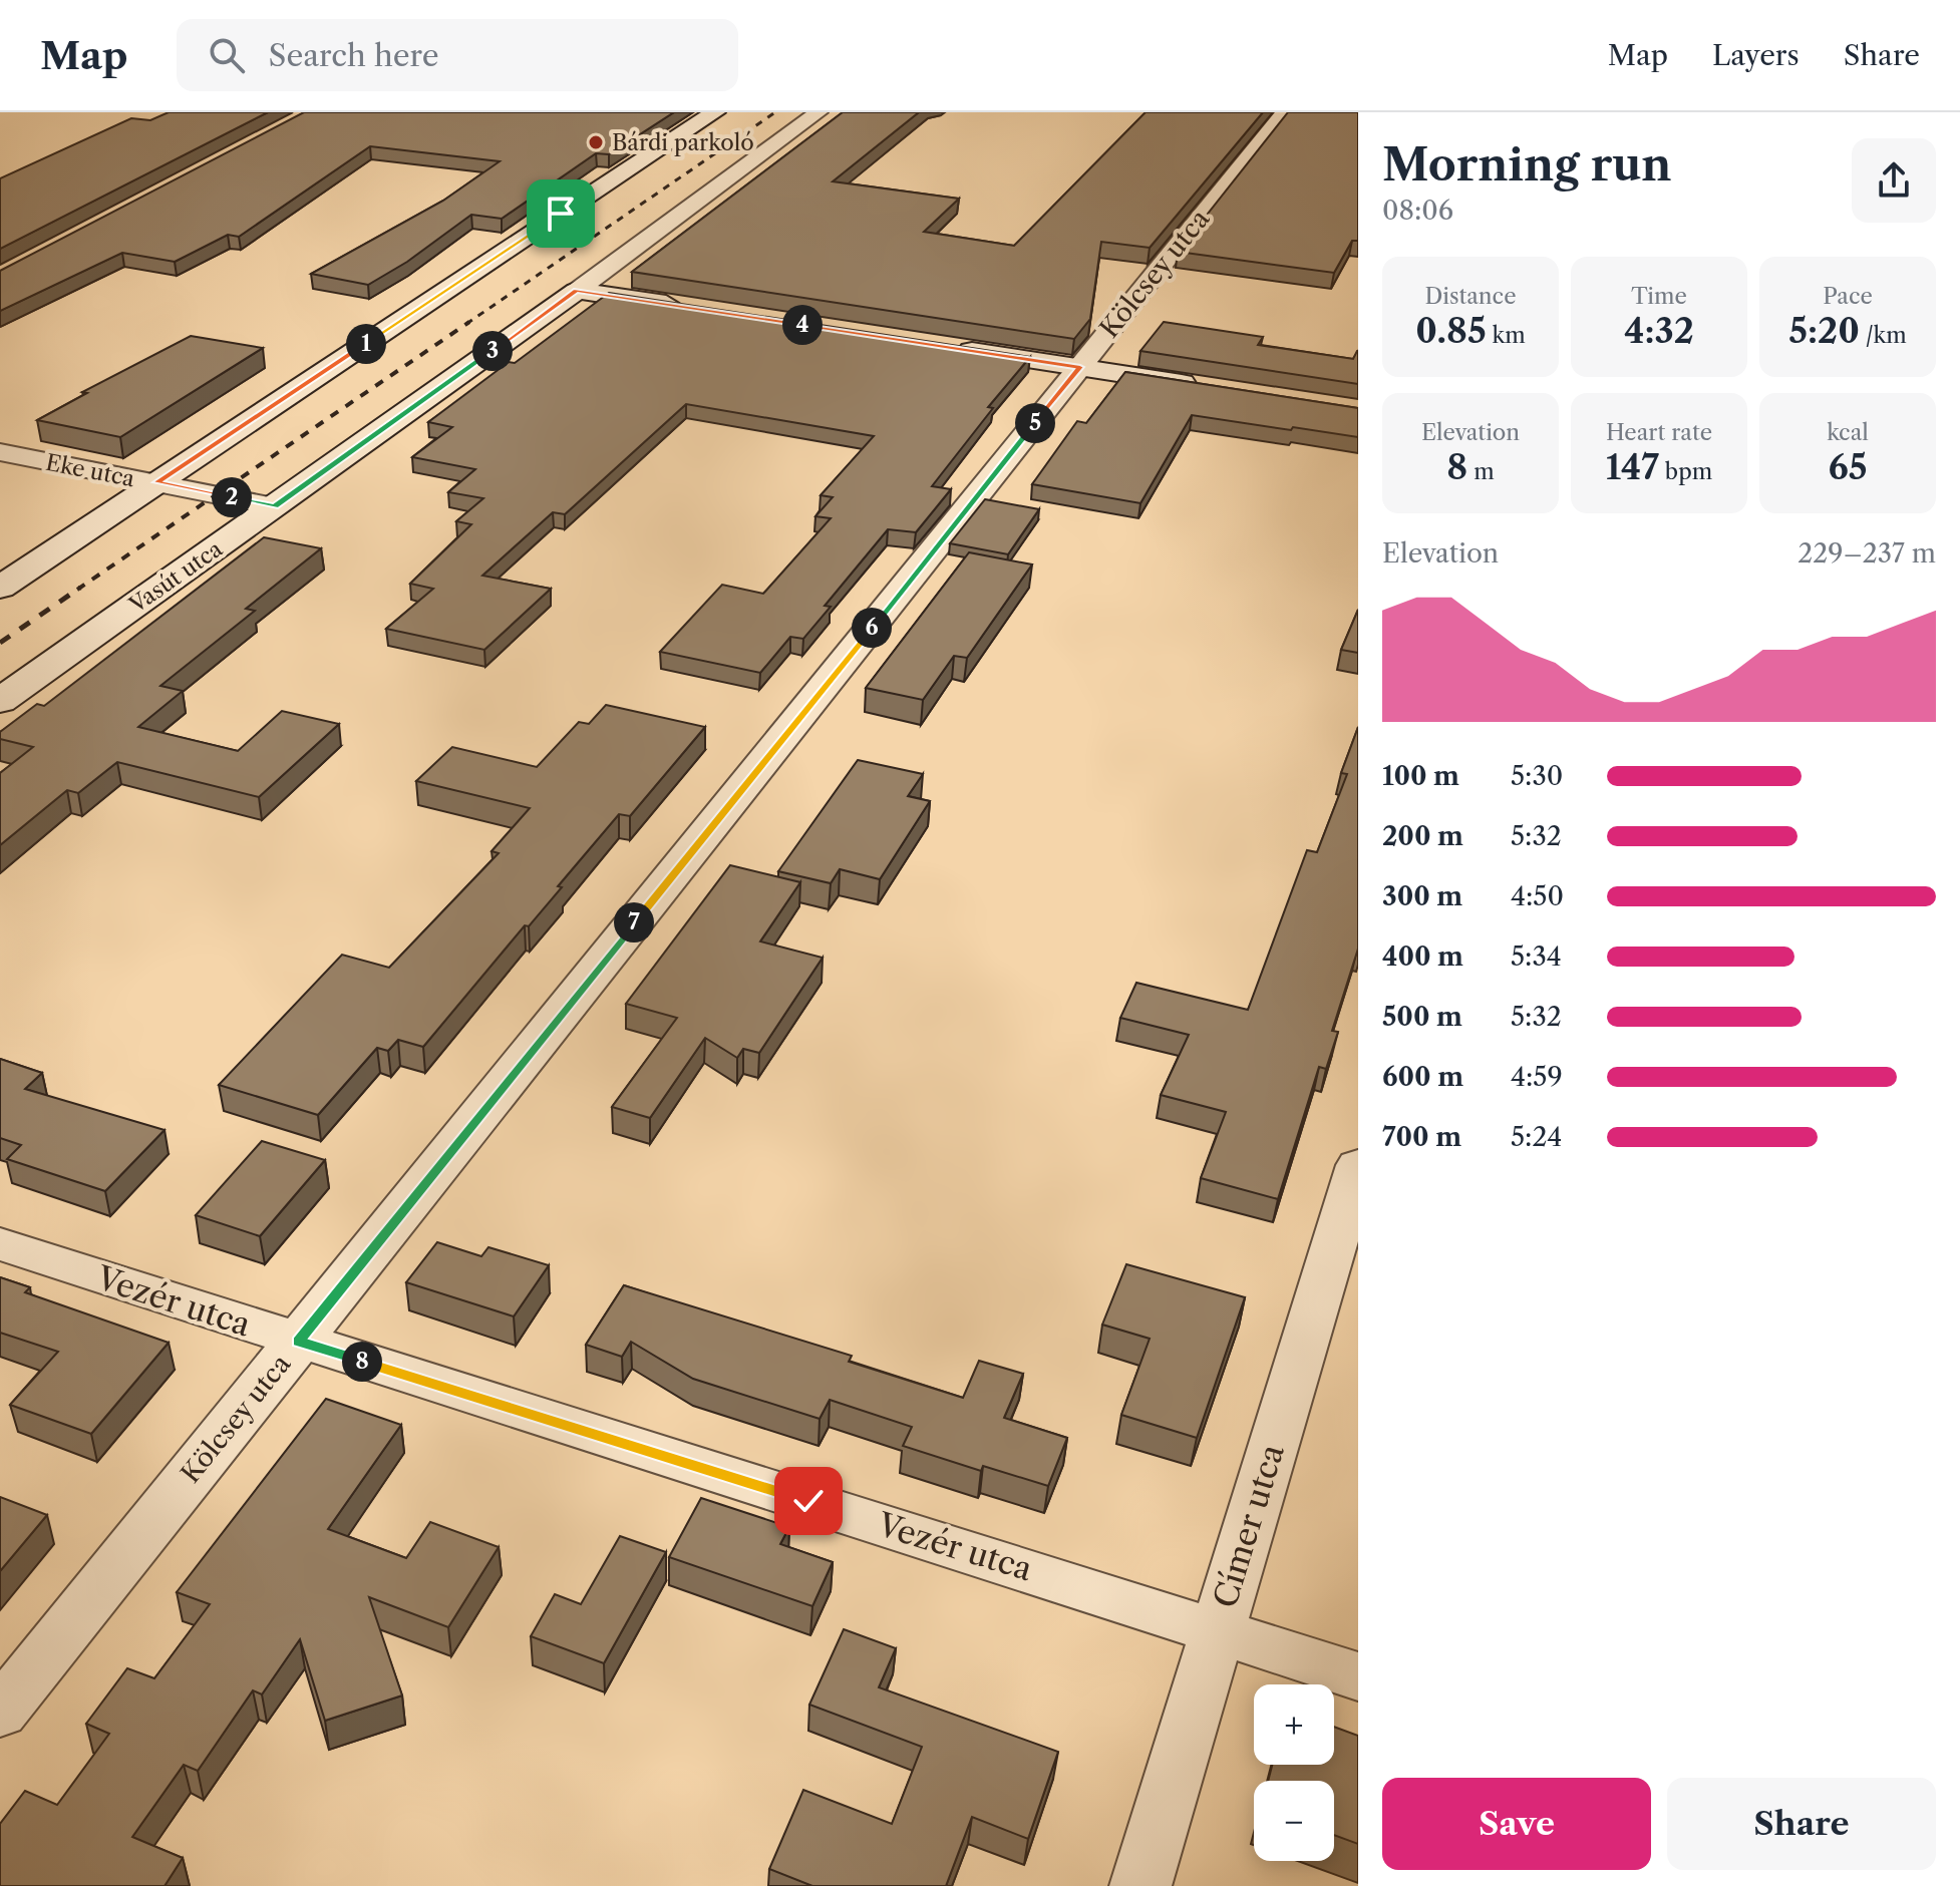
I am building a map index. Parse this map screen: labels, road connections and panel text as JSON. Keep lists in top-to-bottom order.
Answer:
{
  "streets": {
    "main road": ["Vasút utca"],
    "street": [
      "Kölcsey utca",
      "Eke utca",
      "Vezér utca",
      "Címer utca"
    ]
  },
  "crossings": [
    ["Kölcsey utca", "Vezér utca"],
    ["Eke utca", "Vasút utca"],
    ["Vezér utca", "Címer utca"]
  ],
  "places": ["Bárdi parkoló"],
  "page": {
    "header": "Map",
    "search": "Search here",
    "nav": ["Map", "Layers", "Share"],
    "heading": ["Morning run", "08:06"],
    "stats": [
      ["Distance", "0.85 km"],
      ["Time", "4:32"],
      ["Pace", "5:20 /km"],
      ["Elevation", "8 m"],
      ["Heart rate", "147 bpm"],
      ["kcal", "65"]
    ],
    "pins": [
      "4",
      "1",
      "3",
      "5",
      "2",
      "6",
      "7",
      "8"
    ],
    "chart": ["Elevation", "229–237 m"],
    "list": [
      {
        "name": "100 m",
        "note": "5:30"
      },
      {
        "name": "200 m",
        "note": "5:32"
      },
      {
        "name": "300 m",
        "note": "4:50"
      },
      {
        "name": "400 m",
        "note": "5:34"
      },
      {
        "name": "500 m",
        "note": "5:32"
      },
      {
        "name": "600 m",
        "note": "4:59"
      },
      {
        "name": "700 m",
        "note": "5:24"
      }
    ],
    "map_buttons": ["+", "−"],
    "buttons": ["Save", "Share"]
  }
}
